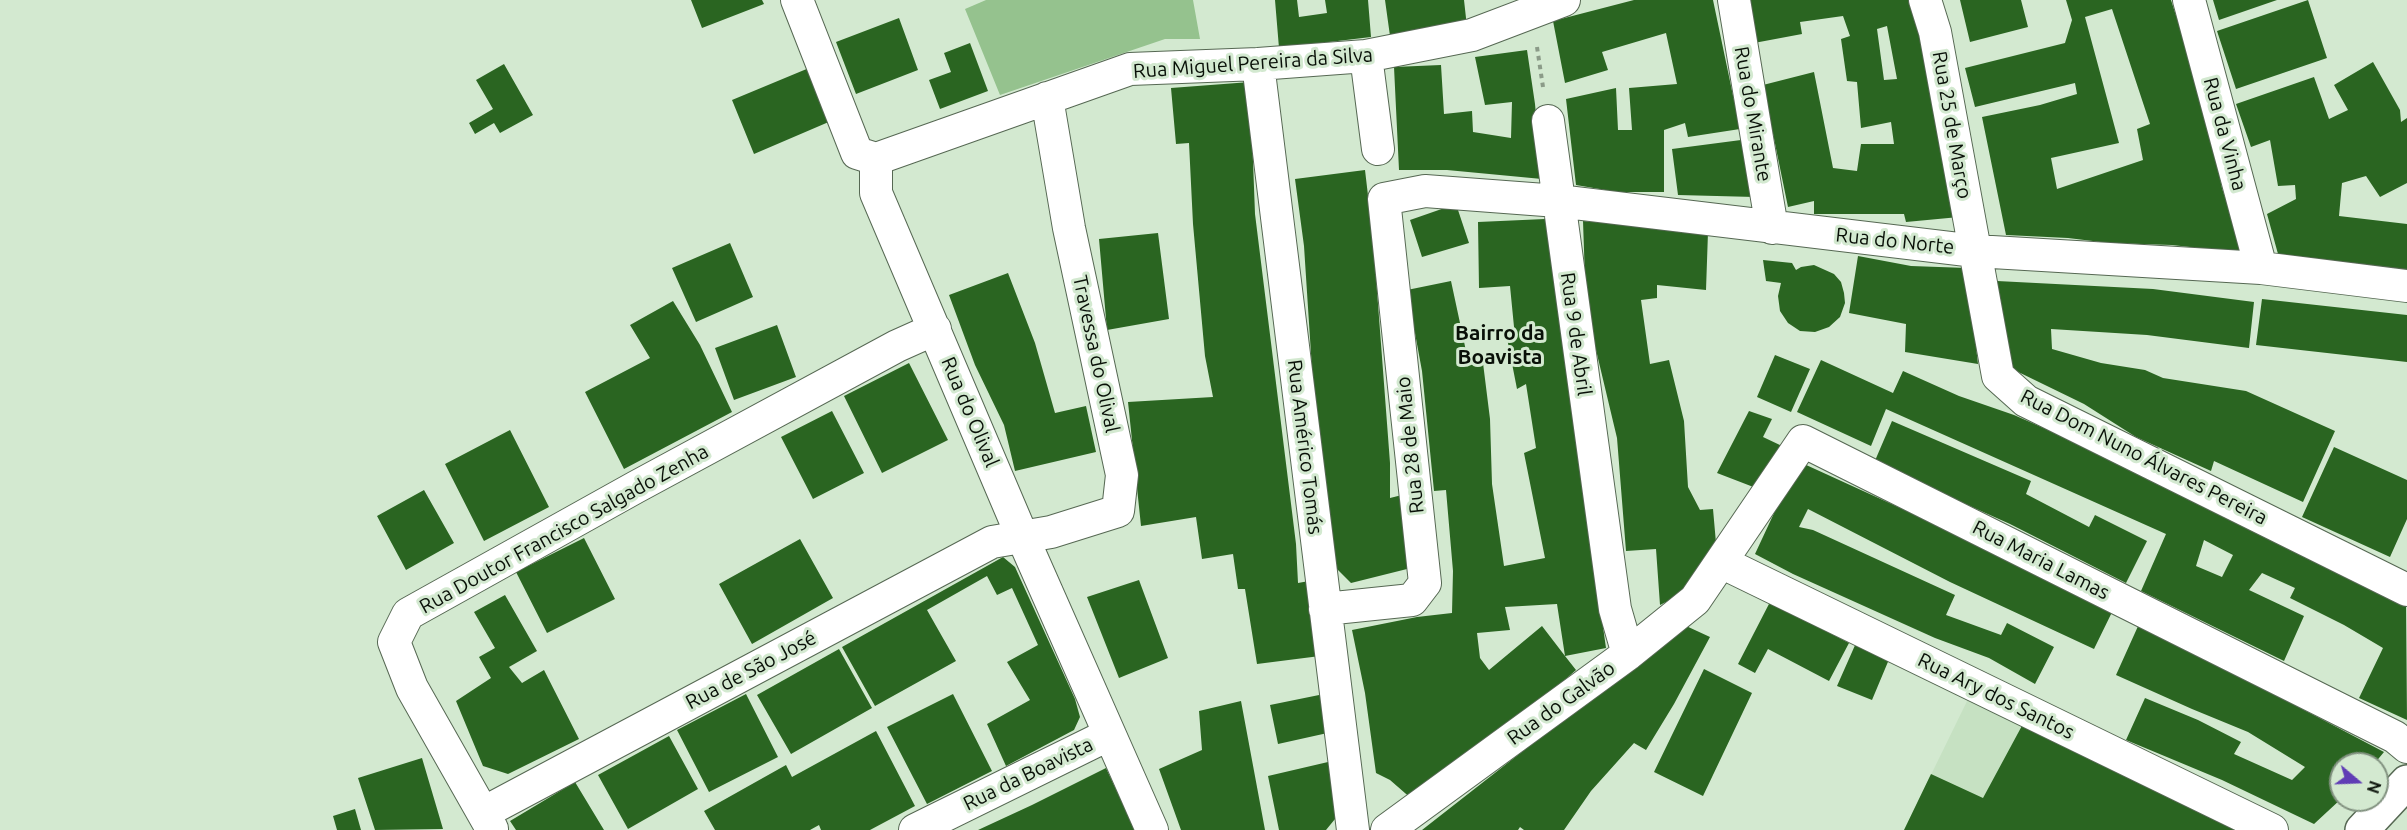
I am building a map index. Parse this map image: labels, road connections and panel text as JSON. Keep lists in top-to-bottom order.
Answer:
{
  "streets": {
    "street": [
      "Rua Miguel Pereira da Silva",
      "Rua do Mirante",
      "Rua 25 de Março",
      "Rua da Vinha",
      "Rua do Norte",
      "Rua 9 de Abril",
      "Travessa do Olival",
      "Rua do Olival",
      "Rua 28 de Maio",
      "Rua Américo Tomás",
      "Rua Dom Nuno Álvares Pereira",
      "Rua Doutor Francisco Salgado Zenha",
      "Rua Maria Lamas",
      "Rua de São José",
      "Rua Ary dos Santos",
      "Rua do Galvão",
      "Rua da Boavista"
    ]
  },
  "crossings": [
    ["Rua Miguel Pereira da Silva", "Travessa do Olival"],
    ["Rua Miguel Pereira da Silva", "Rua do Olival"],
    ["Rua Miguel Pereira da Silva", "Rua Américo Tomás"],
    ["Rua do Mirante", "Rua do Norte"],
    ["Rua 25 de Março", "Rua do Norte"],
    ["Rua 25 de Março", "Rua Dom Nuno Álvares Pereira"],
    ["Rua da Vinha", "Rua do Norte"],
    ["Rua do Norte", "Rua 9 de Abril"],
    ["Rua do Norte", "Rua 28 de Maio"],
    ["Rua do Norte", "Rua Dom Nuno Álvares Pereira"],
    ["Rua 9 de Abril", "Rua do Galvão"],
    ["Travessa do Olival", "Rua do Olival"],
    ["Travessa do Olival", "Rua de São José"],
    ["Rua do Olival", "Rua Doutor Francisco Salgado Zenha"],
    ["Rua do Olival", "Rua de São José"],
    ["Rua do Olival", "Rua da Boavista"],
    ["Rua 28 de Maio", "Rua Américo Tomás"],
    ["Rua Doutor Francisco Salgado Zenha", "Rua de São José"],
    ["Rua Maria Lamas", "Rua Ary dos Santos"],
    ["Rua Maria Lamas", "Rua do Galvão"],
    ["Rua Ary dos Santos", "Rua do Galvão"]
  ],
  "districts": ["Bairro da Boavista"],
  "north": "right"
}
